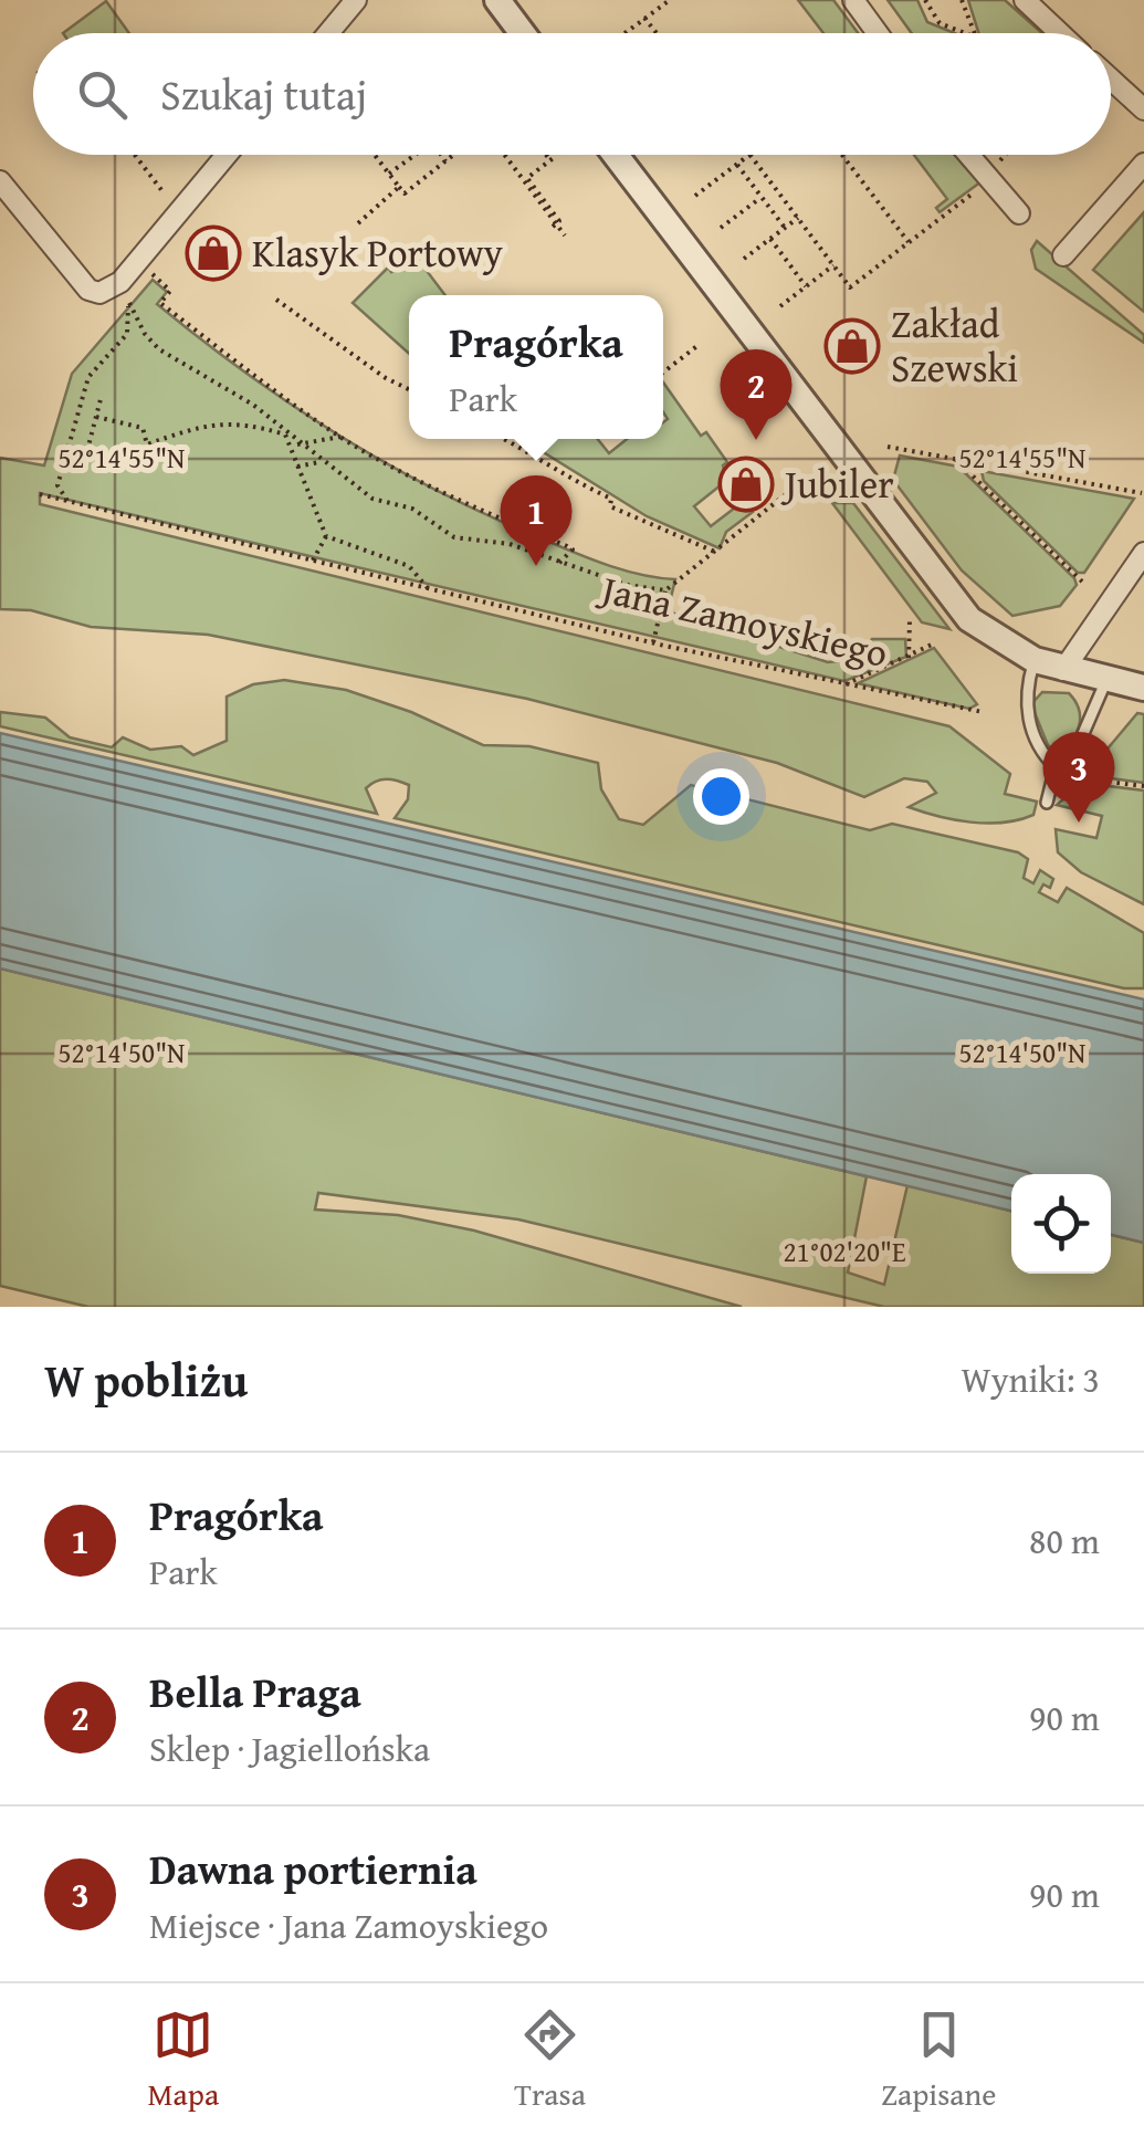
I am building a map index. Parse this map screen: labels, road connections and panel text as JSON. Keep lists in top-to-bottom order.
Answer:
{
  "streets": {
    "path": ["Jana Zamoyskiego"]
  },
  "places": {
    "shop": ["Klasyk Portowy", "Zakład Szewski", "Jubiler"]
  },
  "page": {
    "search": "Szukaj tutaj",
    "popup": ["Pragórka", "Park"],
    "pins": ["2", "1", "3"],
    "heading": ["W pobliżu", "Wyniki: 3"],
    "list": [
      {
        "mark": "1",
        "name": "Pragórka",
        "note": "Park",
        "value": "80 m"
      },
      {
        "mark": "2",
        "name": "Bella Praga",
        "note": "Sklep · Jagiellońska",
        "value": "90 m"
      },
      {
        "mark": "3",
        "name": "Dawna portiernia",
        "note": "Miejsce · Jana Zamoyskiego",
        "value": "90 m"
      }
    ],
    "nav": ["Mapa", "Trasa", "Zapisane"]
  },
  "coordinates": ["52°14'55\"N", "52°14'50\"N", "21°02'20\"E"]
}
